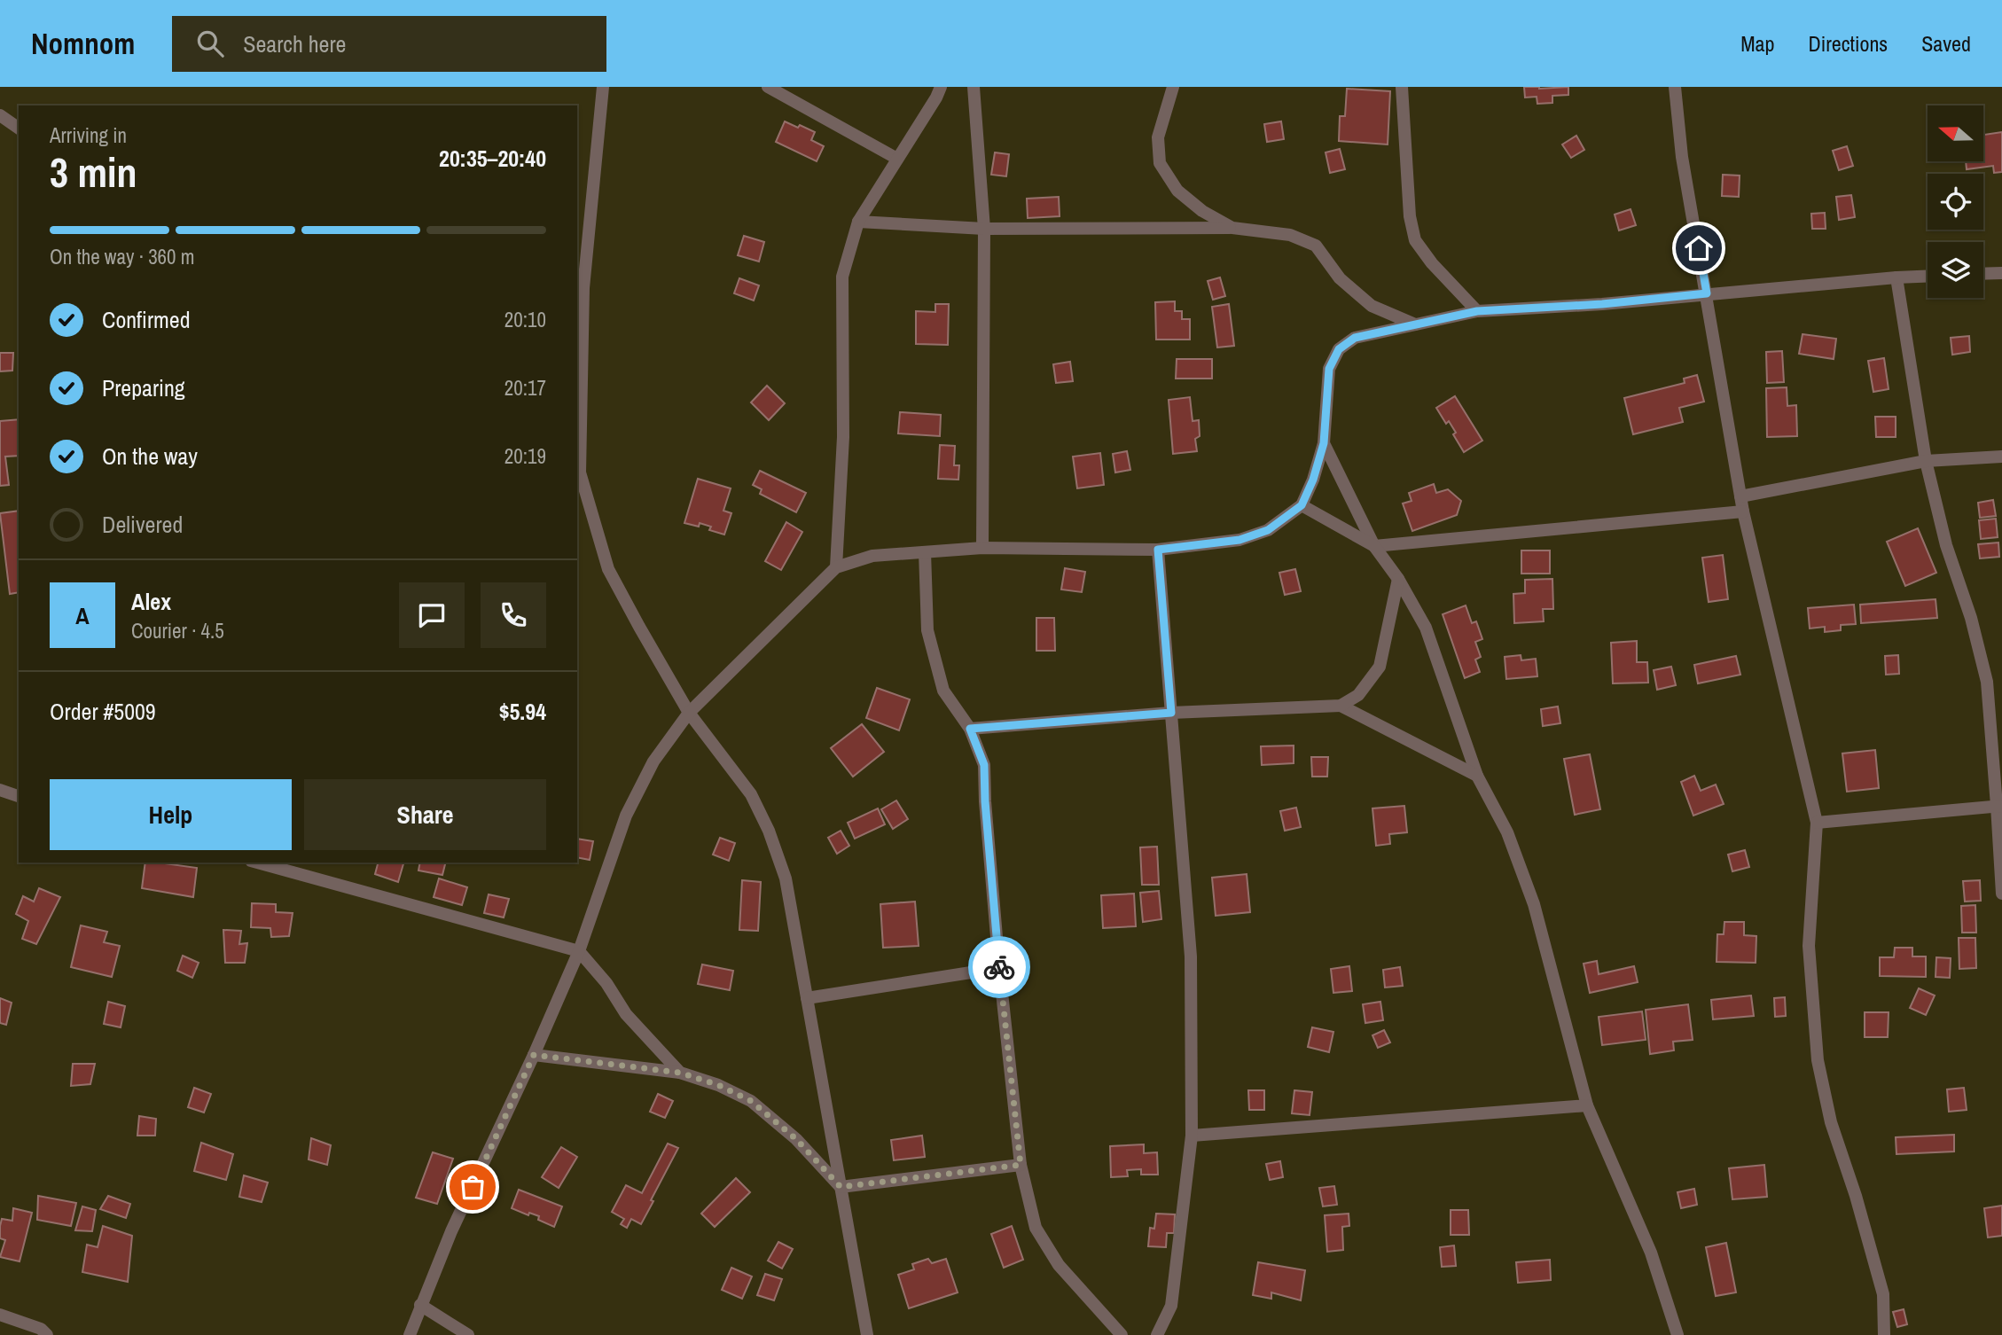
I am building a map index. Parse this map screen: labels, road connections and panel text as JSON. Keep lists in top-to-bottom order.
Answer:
{
  "north": "left",
  "page": {
    "header": "Nomnom",
    "search": "Search here",
    "nav": ["Map", "Directions", "Saved"],
    "heading": ["3 min", "Arriving in", "20:35–20:40"],
    "panel": [
      "Alex",
      "Courier · 4.5",
      "Order #5009",
      "$5.94"
    ],
    "bar": "On the way · 360 m",
    "list": [
      ["Confirmed", "20:10"],
      ["Preparing", "20:17"],
      ["On the way", "20:19"],
      "Delivered"
    ],
    "round": "A",
    "buttons": ["Help", "Share"]
  }
}
